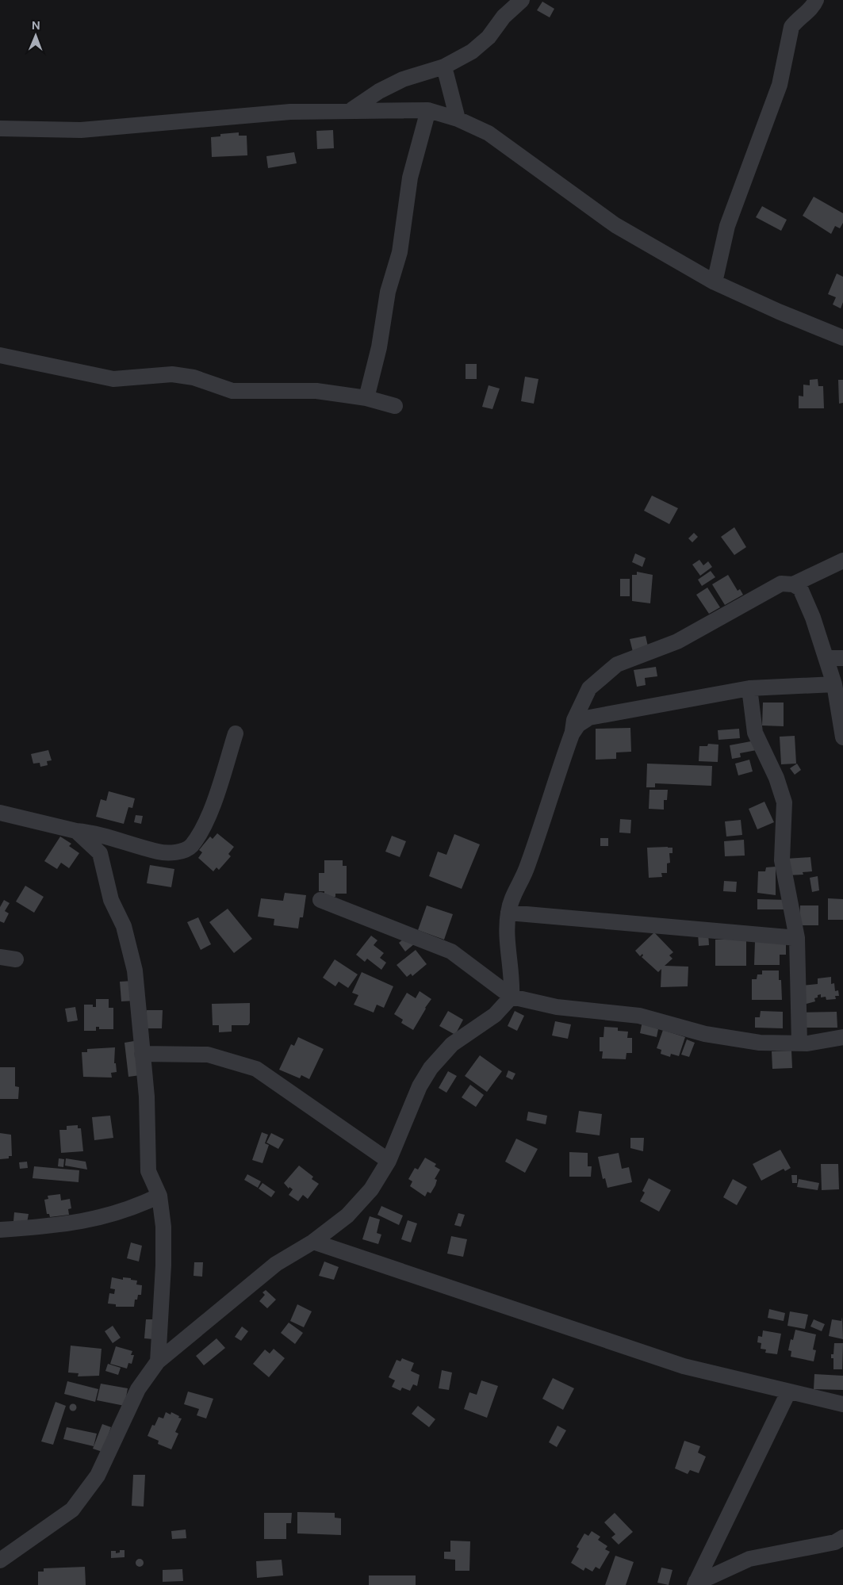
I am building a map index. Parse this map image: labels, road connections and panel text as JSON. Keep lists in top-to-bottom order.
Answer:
{
  "north": "top"
}
